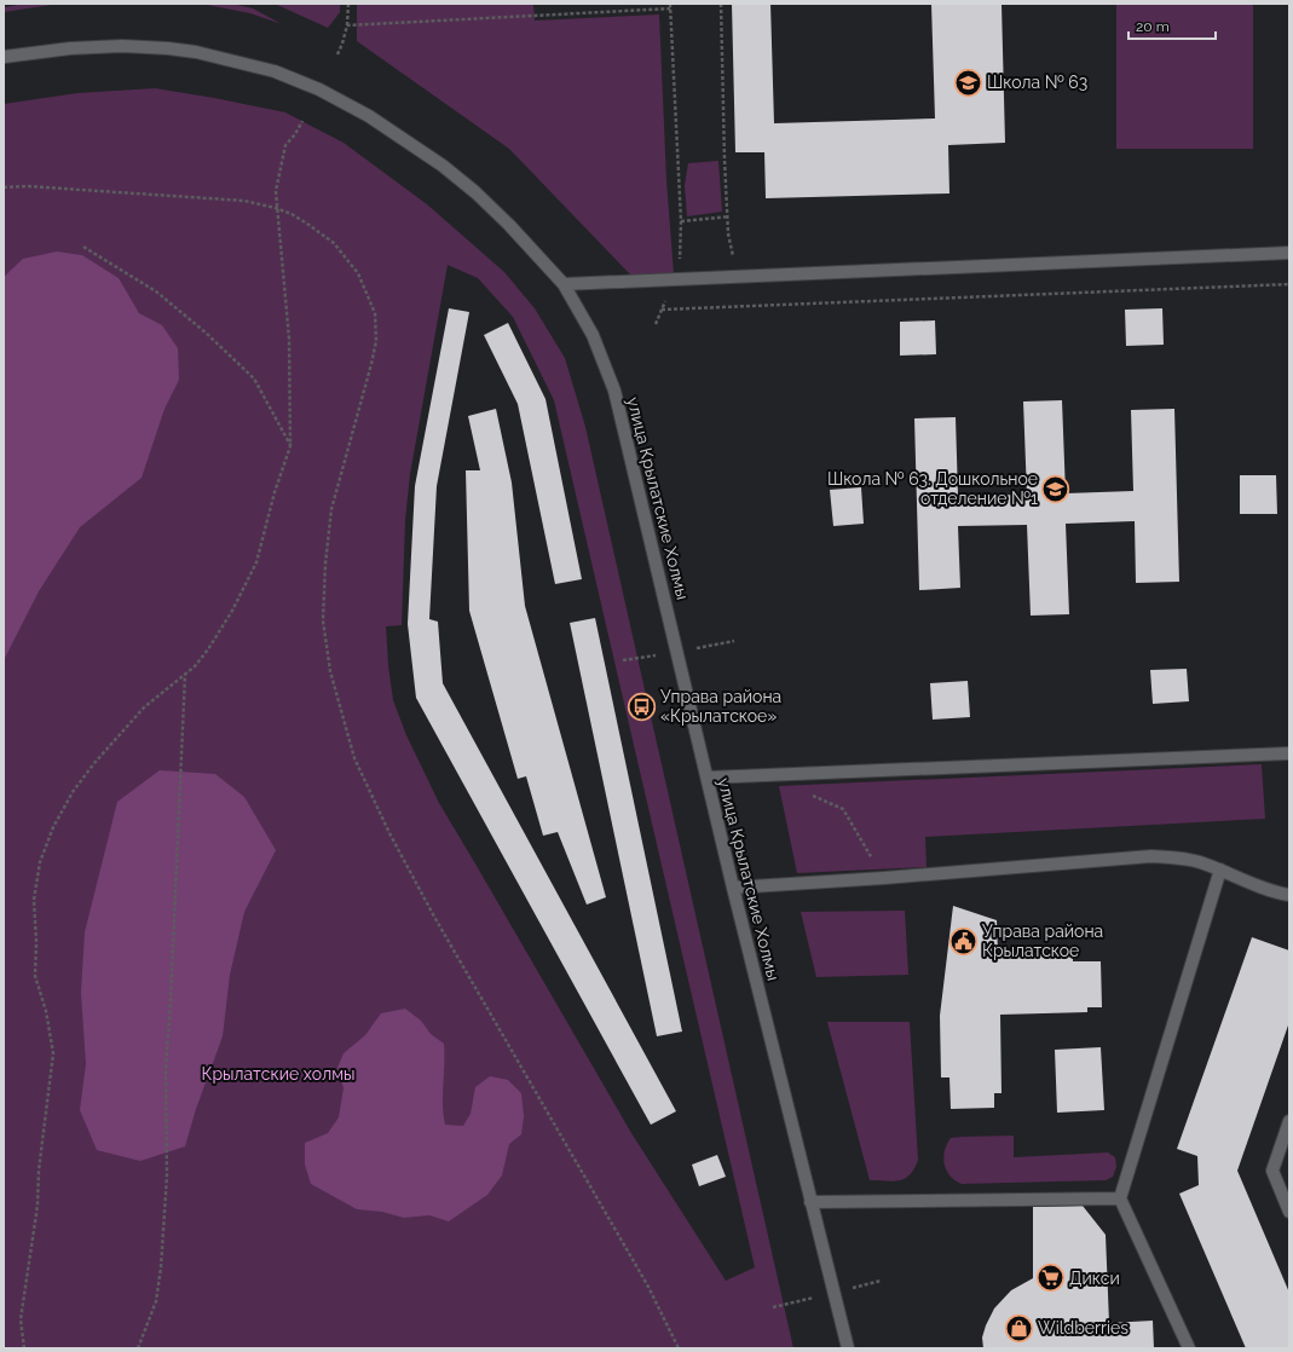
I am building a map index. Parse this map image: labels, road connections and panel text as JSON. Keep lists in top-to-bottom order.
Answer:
{
  "streets": {
    "street": ["улица Крылатские Холмы"]
  },
  "parks": ["Крылатские холмы"],
  "places": {
    "school or university": ["Школа № 63", "Школа № 63. Дошкольное отделение №1"],
    "bus stop": ["Управа района «Крылатское»"],
    "public building": ["Управа района Крылатское"],
    "supermarket": ["Дикси"],
    "shop": ["Wildberries"]
  },
  "scale_bar": "20 m"
}
